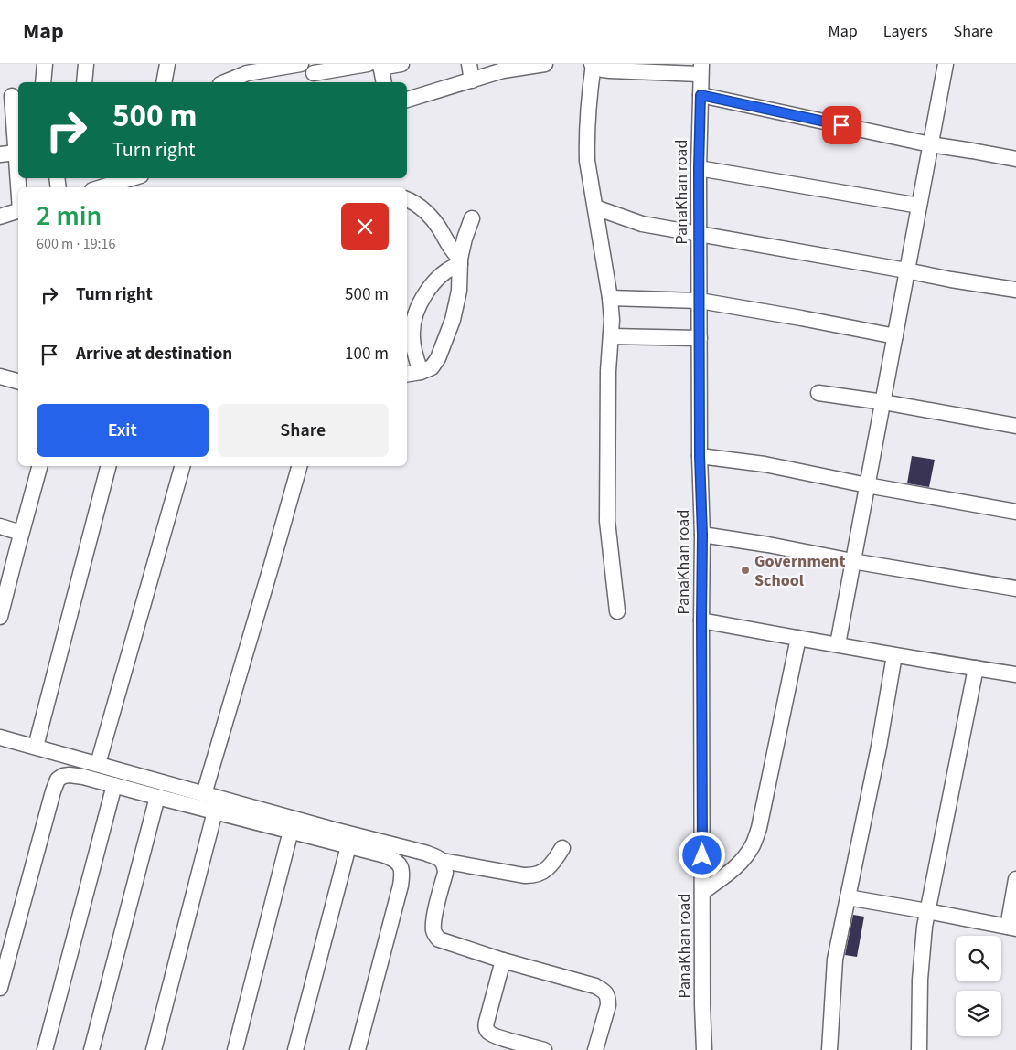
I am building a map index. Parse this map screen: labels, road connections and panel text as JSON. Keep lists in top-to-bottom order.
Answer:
{
  "streets": {
    "street": ["PanaKhan road"]
  },
  "places": ["Government School"],
  "page": {
    "header": "Map",
    "nav": ["Map", "Layers", "Share"],
    "turn": ["500 m", "Turn right"],
    "heading": ["2 min", "600 m · 19:16"],
    "list": [
      {
        "name": "Turn right",
        "value": "500 m"
      },
      {
        "name": "Arrive at destination",
        "value": "100 m"
      }
    ],
    "buttons": ["Exit", "Share"]
  }
}
